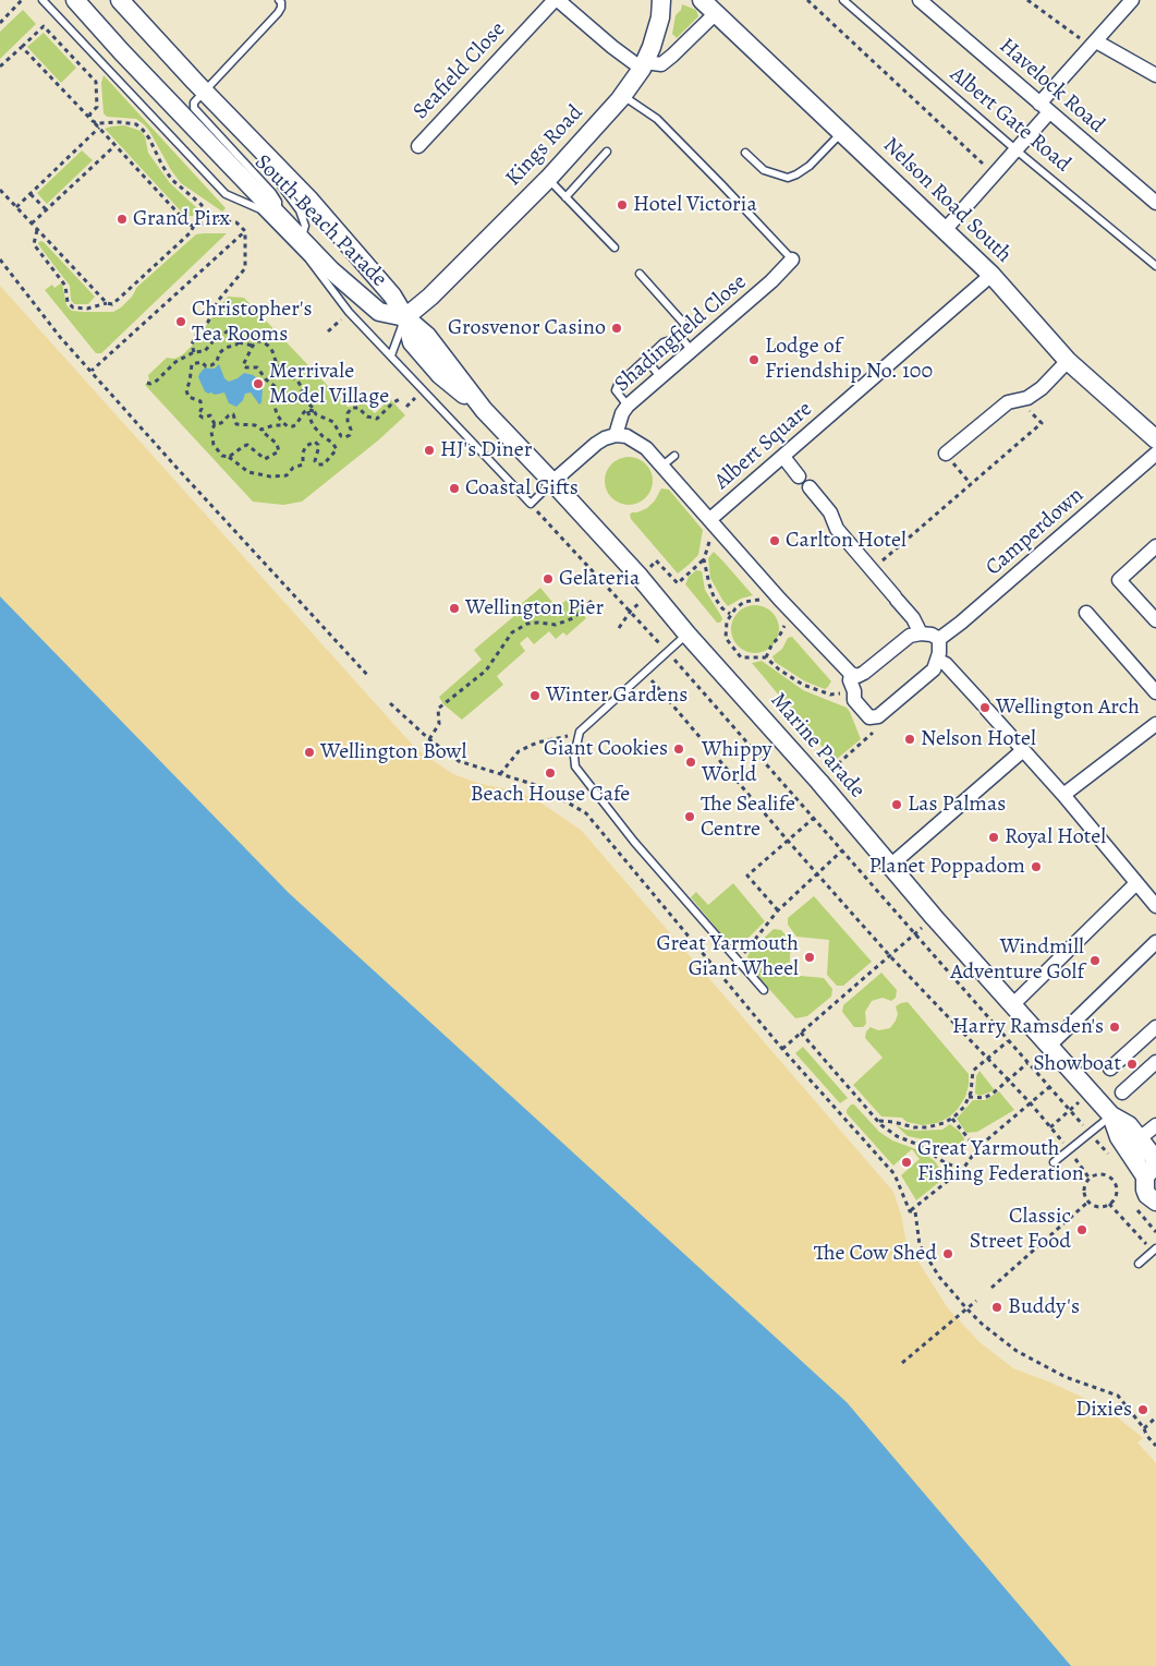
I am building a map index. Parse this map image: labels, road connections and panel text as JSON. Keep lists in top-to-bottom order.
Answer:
{
  "streets": {
    "street": [
      "Seafield Close",
      "Havelock Road",
      "Kings Road",
      "Nelson Road South",
      "South Beach Parade",
      "Shadingfield Close",
      "Albert Square",
      "Camperdown",
      "Marine Parade"
    ],
    "lane": ["Albert Gate Road"]
  },
  "crossings": [
    ["Seafield Close", "Kings Road"],
    ["Kings Road", "South Beach Parade"],
    ["Kings Road", "Marine Parade"],
    ["Nelson Road South", "Albert Square"],
    ["South Beach Parade", "Marine Parade"]
  ],
  "places": [
    "Hotel Victoria",
    "Grand Pirx",
    "Christopher's Tea Rooms",
    "Grosvenor Casino",
    "Lodge of Friendship No. 100",
    "Merrivale Model Village",
    "HJ's Diner",
    "Coastal Gifts",
    "Carlton Hotel",
    "Gelateria",
    "Wellington Pier",
    "Winter Gardens",
    "Wellington Arch",
    "Nelson Hotel",
    "Giant Cookies",
    "Wellington Bowl",
    "Whippy World",
    "Beach House Cafe",
    "Las Palmas",
    "The Sealife Centre",
    "Royal Hotel",
    "Planet Poppadom",
    "Great Yarmouth Giant Wheel",
    "Windmill Adventure Golf",
    "Harry Ramsden's",
    "Showboat",
    "Great Yarmouth Fishing Federation",
    "Classic Street Food",
    "The Cow Shed",
    "Buddy's",
    "Dixies"
  ]
}
